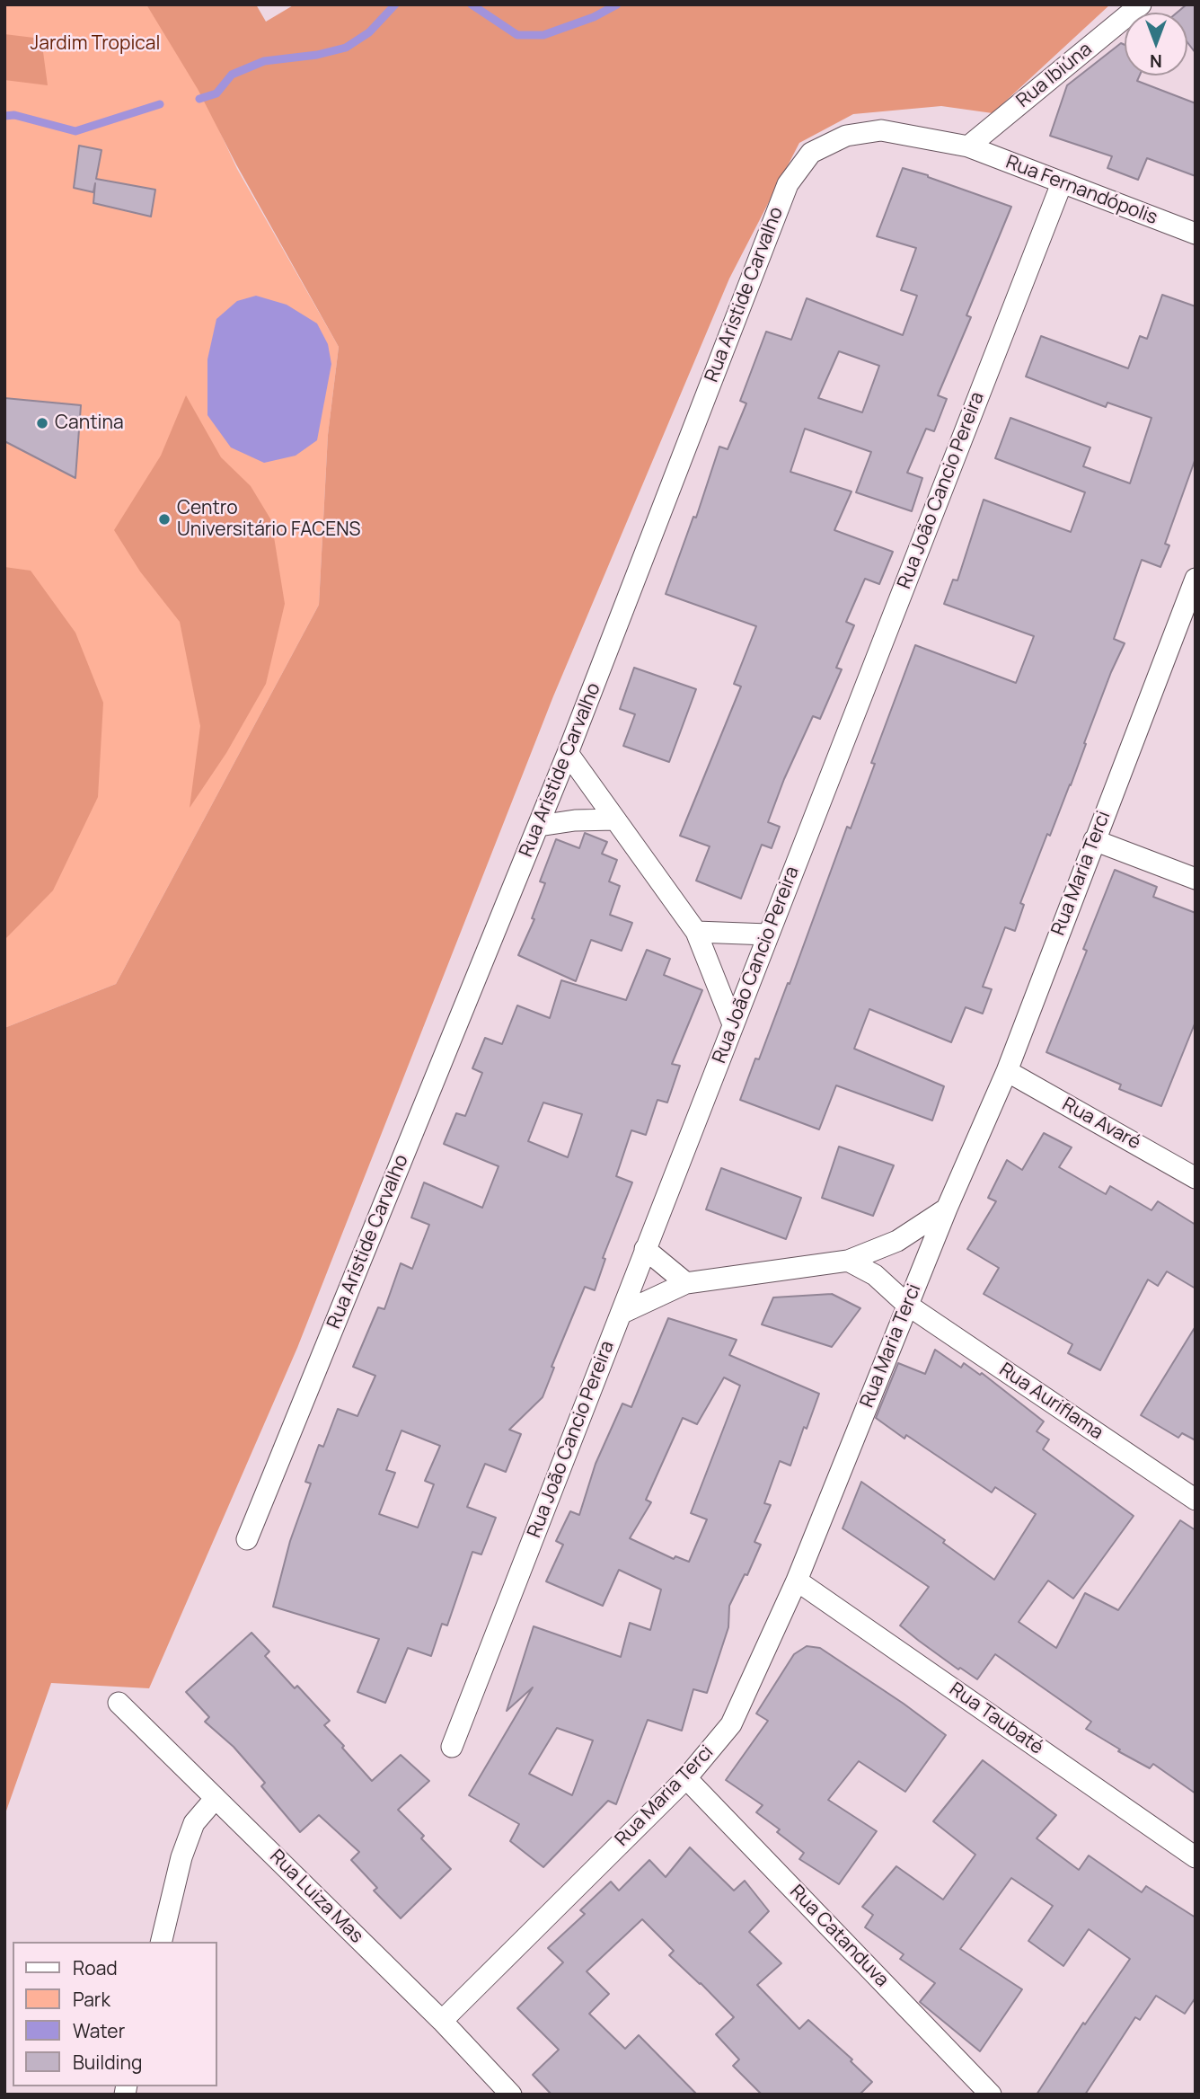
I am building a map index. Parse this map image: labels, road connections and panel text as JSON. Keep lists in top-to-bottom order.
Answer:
{
  "streets": {
    "street": [
      "Rua Ibiúna",
      "Rua Fernandópolis",
      "Rua Aristide Carvalho",
      "Rua João Cancio Pereira",
      "Rua Maria Terci",
      "Rua Avaré",
      "Rua Auriflama",
      "Rua Taubaté",
      "Rua Luiza Mas",
      "Rua Catanduva"
    ]
  },
  "crossings": [
    ["Rua Ibiúna", "Rua Fernandópolis"],
    ["Rua Ibiúna", "Rua Aristide Carvalho"],
    ["Rua Fernandópolis", "Rua Aristide Carvalho"],
    ["Rua Fernandópolis", "Rua João Cancio Pereira"],
    ["Rua Maria Terci", "Rua Avaré"],
    ["Rua Maria Terci", "Rua Auriflama"],
    ["Rua Maria Terci", "Rua Taubaté"],
    ["Rua Maria Terci", "Rua Luiza Mas"],
    ["Rua Maria Terci", "Rua Catanduva"]
  ],
  "parks": ["Jardim Tropical"],
  "places": ["Cantina", "Centro Universitário FACENS"],
  "legend": [
    "Road",
    "Park",
    "Water",
    "Building"
  ],
  "north": "bottom"
}
